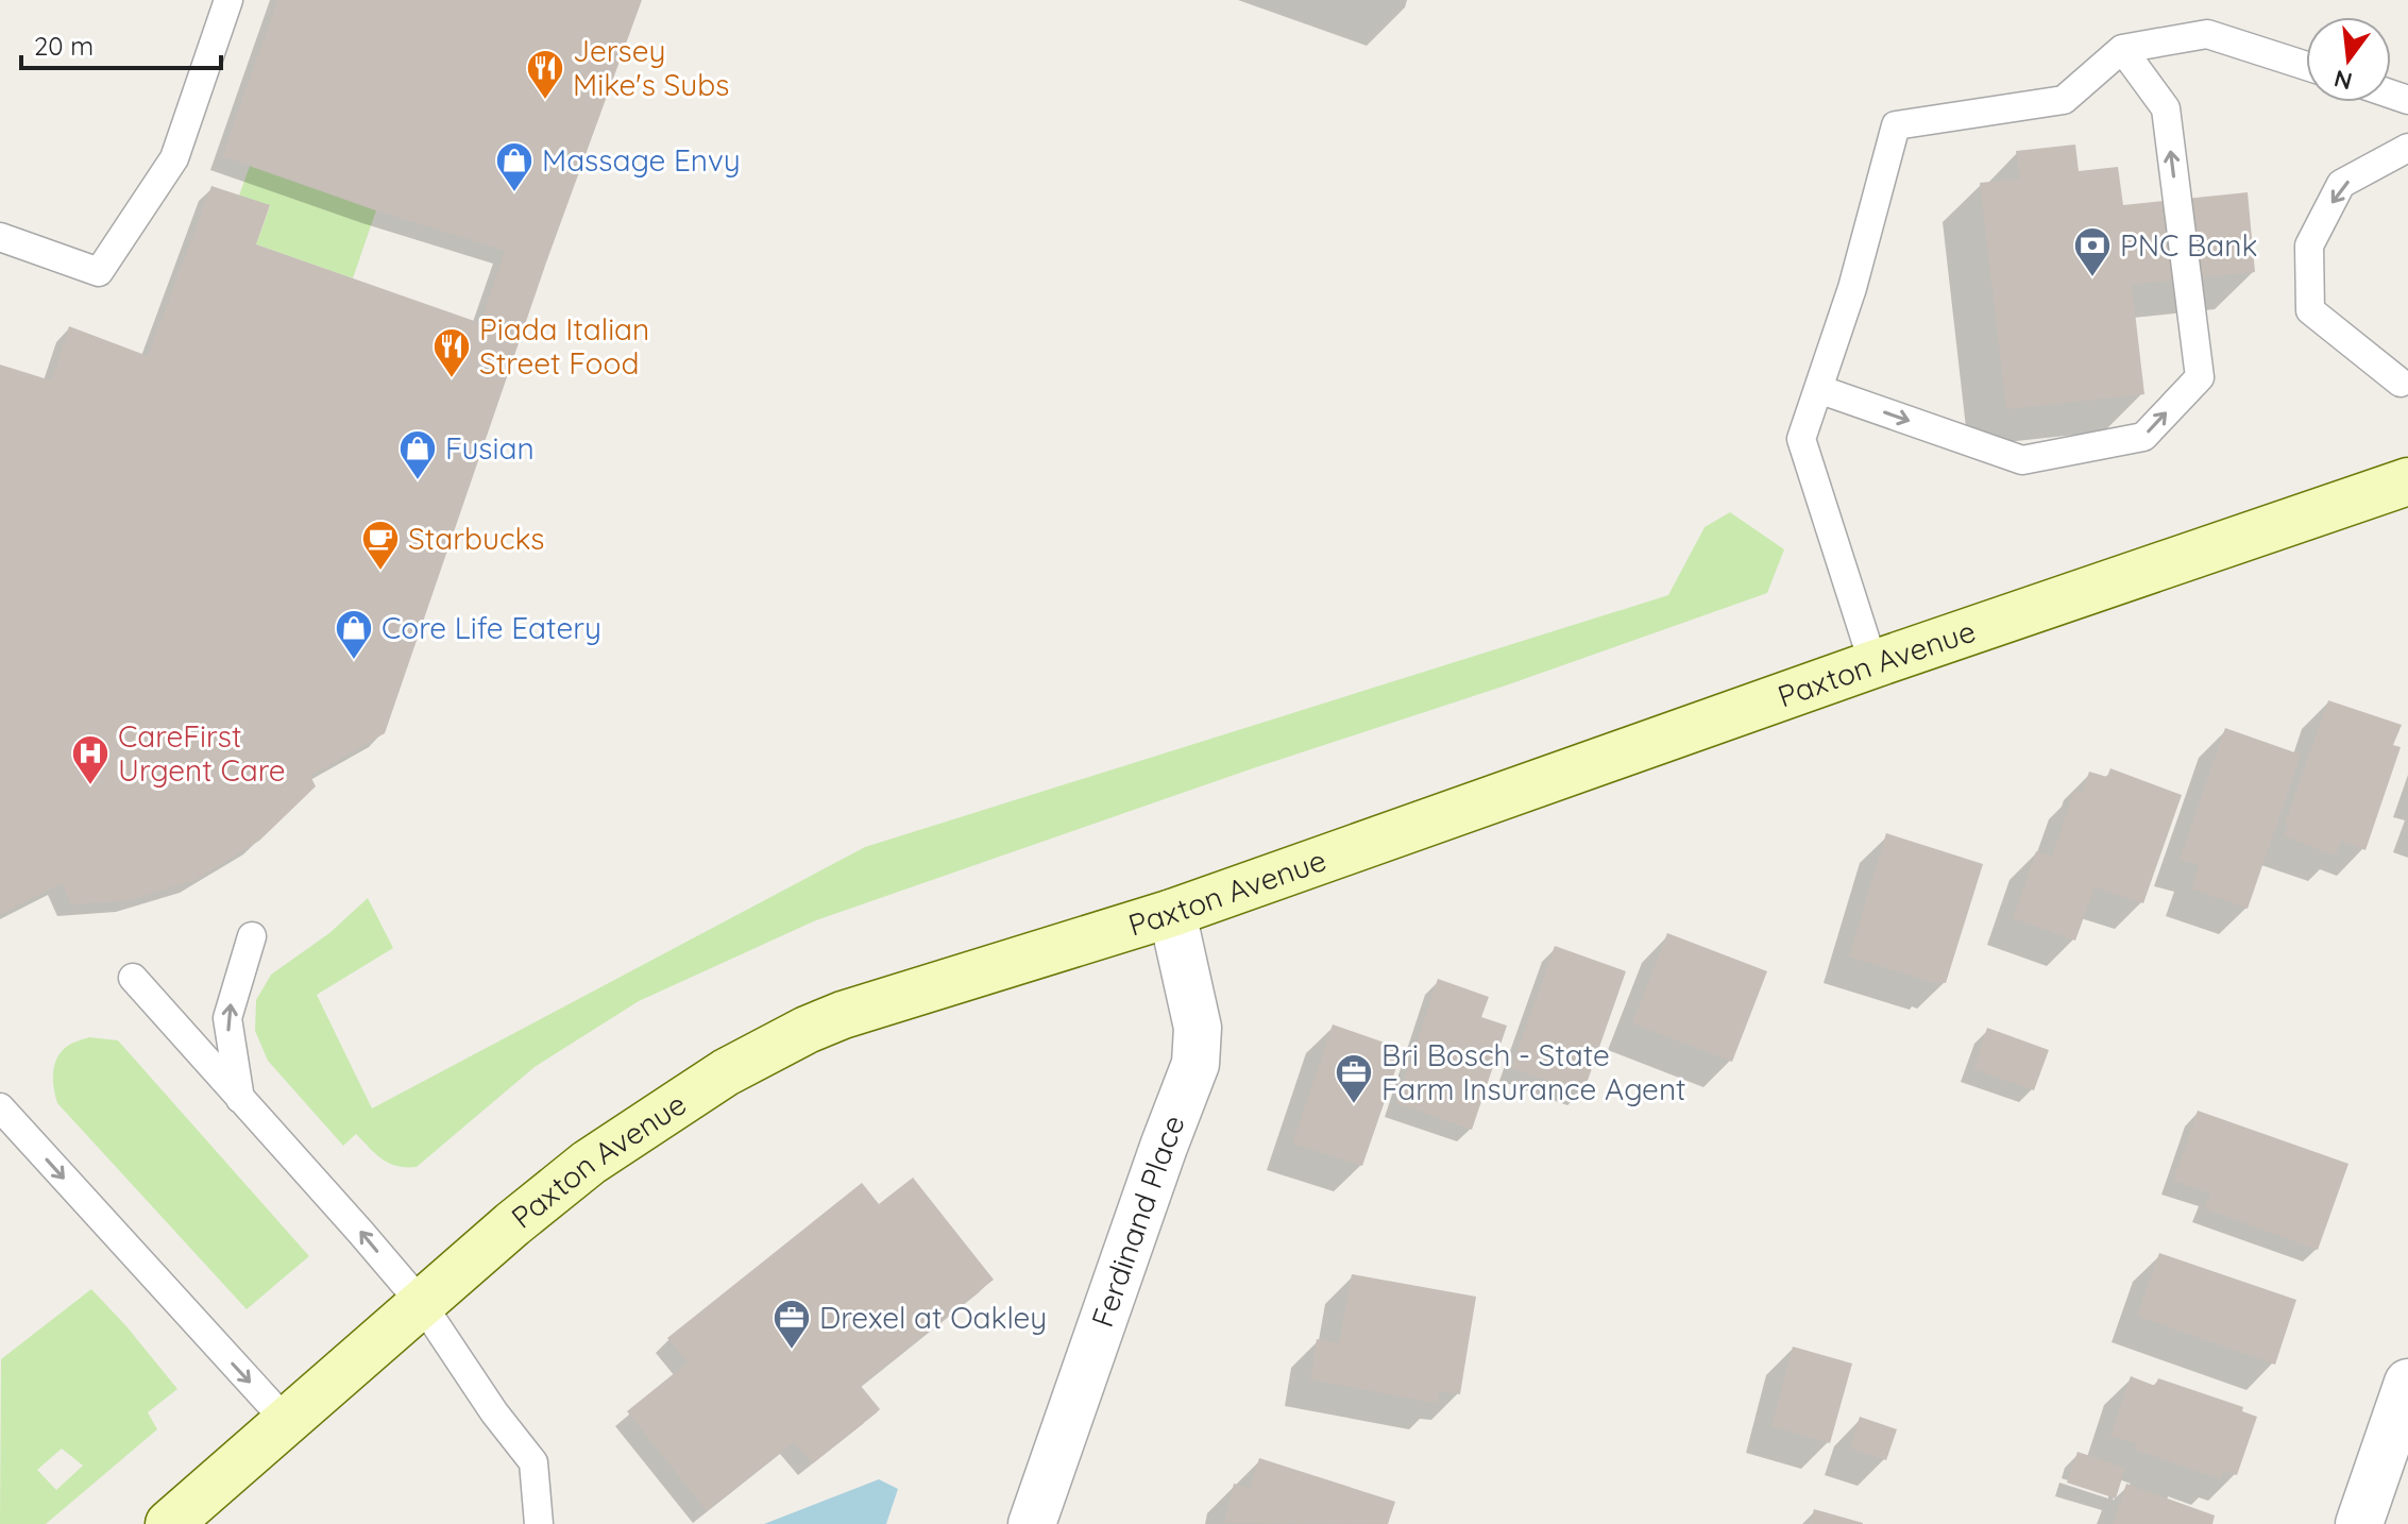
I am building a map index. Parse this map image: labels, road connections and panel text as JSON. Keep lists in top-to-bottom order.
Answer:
{
  "streets": {
    "street": ["Paxton Avenue", "Ferdinand Place"]
  },
  "crossings": [
    ["Paxton Avenue", "Ferdinand Place"]
  ],
  "places": {
    "restaurant": ["Jersey Mike's Subs", "Piada Italian Street Food"],
    "shop": ["Massage Envy", "Fusian", "Core Life Eatery"],
    "bank": ["PNC Bank"],
    "cafe": ["Starbucks"],
    "hospital": ["CareFirst Urgent Care"],
    "office": ["Bri Bosch - State Farm Insurance Agent", "Drexel at Oakley"]
  },
  "scale_bar": "20 m",
  "north": "bottom"
}
